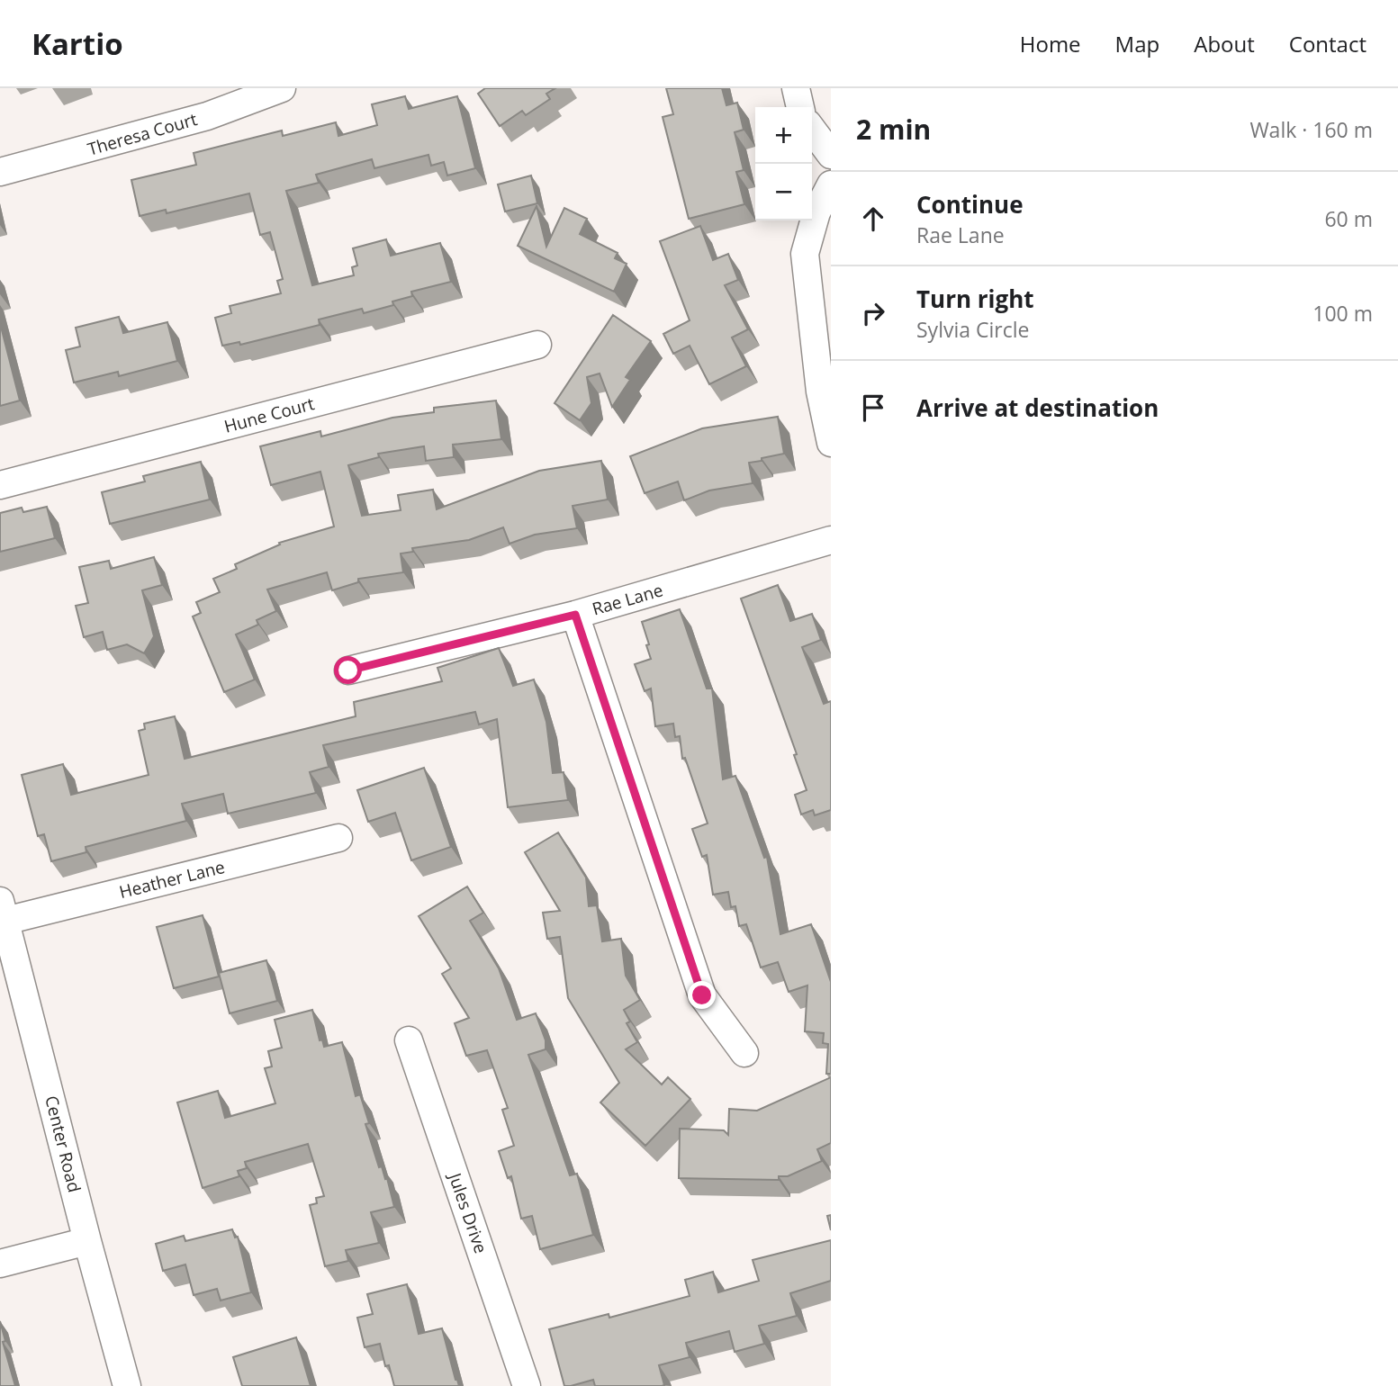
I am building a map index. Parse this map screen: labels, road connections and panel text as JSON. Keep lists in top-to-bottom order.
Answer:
{
  "streets": {
    "street": [
      "Theresa Court",
      "Hune Court",
      "Rae Lane",
      "Heather Lane",
      "Center Road",
      "Jules Drive"
    ]
  },
  "crossings": [
    ["Heather Lane", "Center Road"]
  ],
  "page": {
    "header": "Kartio",
    "nav": [
      "Home",
      "Map",
      "About",
      "Contact"
    ],
    "heading": ["2 min", "Walk · 160 m"],
    "map_buttons": ["+", "−"],
    "list": [
      ["Continue", "Rae Lane", "60 m"],
      ["Turn right", "Sylvia Circle", "100 m"],
      "Arrive at destination"
    ]
  }
}
